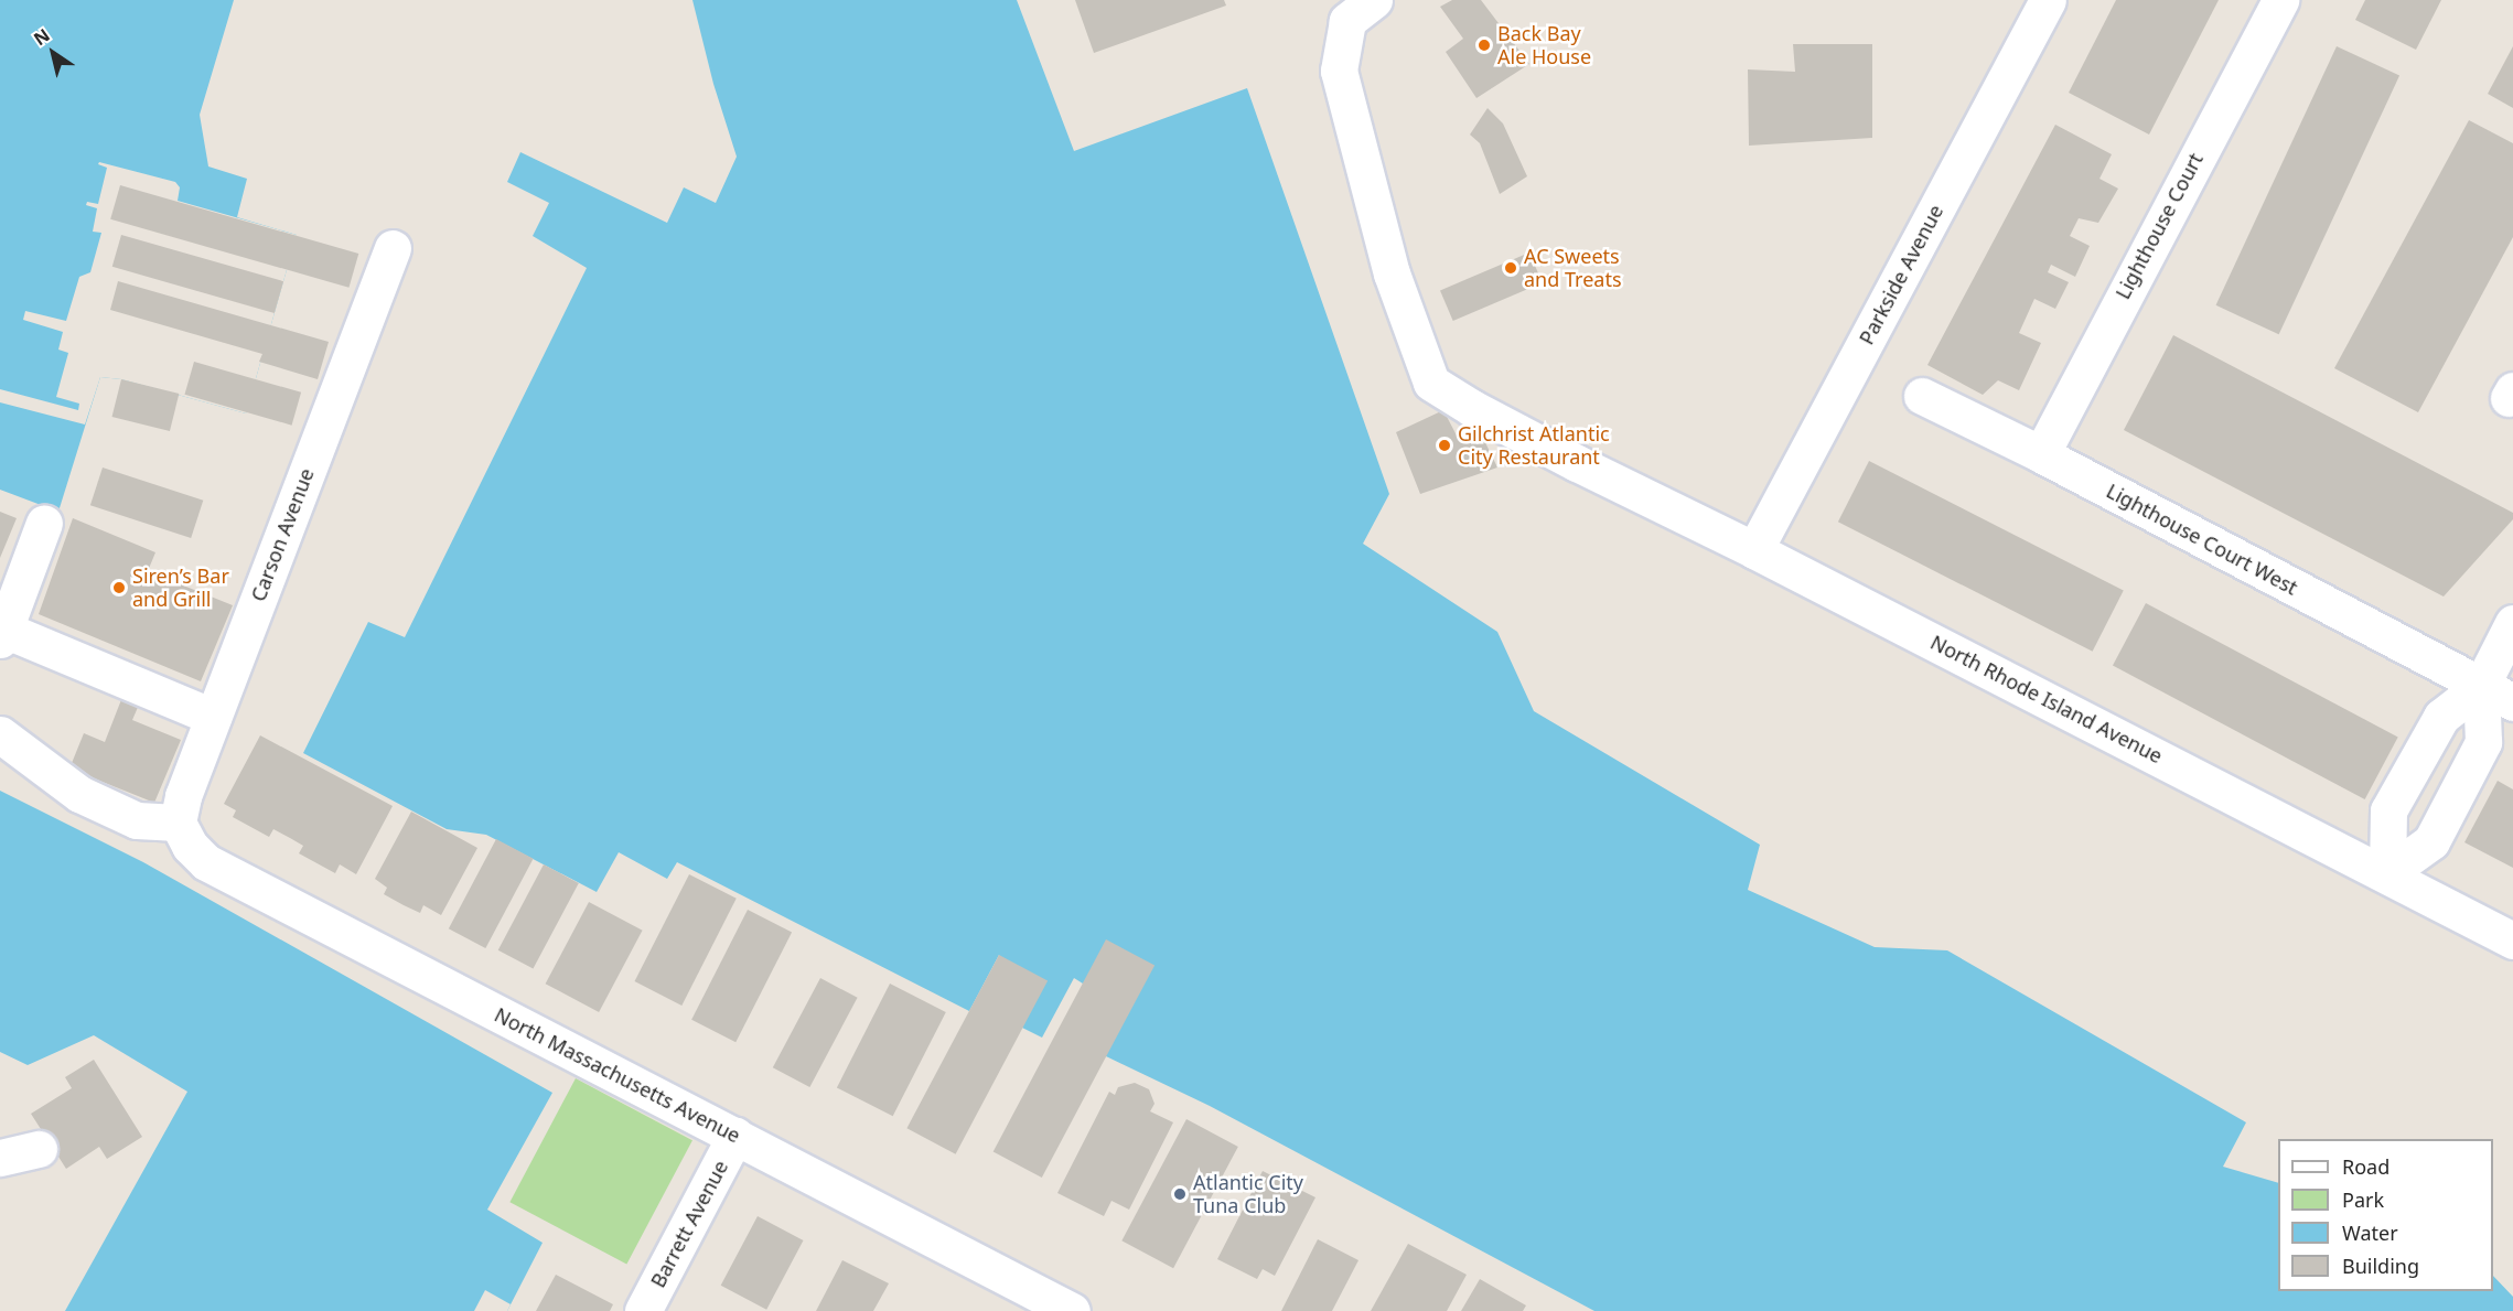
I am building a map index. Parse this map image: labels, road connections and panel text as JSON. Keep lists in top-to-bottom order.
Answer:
{
  "streets": {
    "street": [
      "Lighthouse Court",
      "Parkside Avenue",
      "Carson Avenue",
      "Lighthouse Court West",
      "North Rhode Island Avenue",
      "North Massachusetts Avenue",
      "Barrett Avenue"
    ]
  },
  "crossings": [
    ["Lighthouse Court", "Lighthouse Court West"],
    ["Parkside Avenue", "North Rhode Island Avenue"],
    ["Carson Avenue", "North Massachusetts Avenue"],
    ["North Massachusetts Avenue", "Barrett Avenue"]
  ],
  "places": [
    "Back Bay Ale House",
    "AC Sweets and Treats",
    "Gilchrist Atlantic City Restaurant",
    "Siren’s Bar and Grill",
    "Atlantic City Tuna Club"
  ],
  "legend": [
    "Road",
    "Park",
    "Water",
    "Building"
  ],
  "north": "top left"
}
